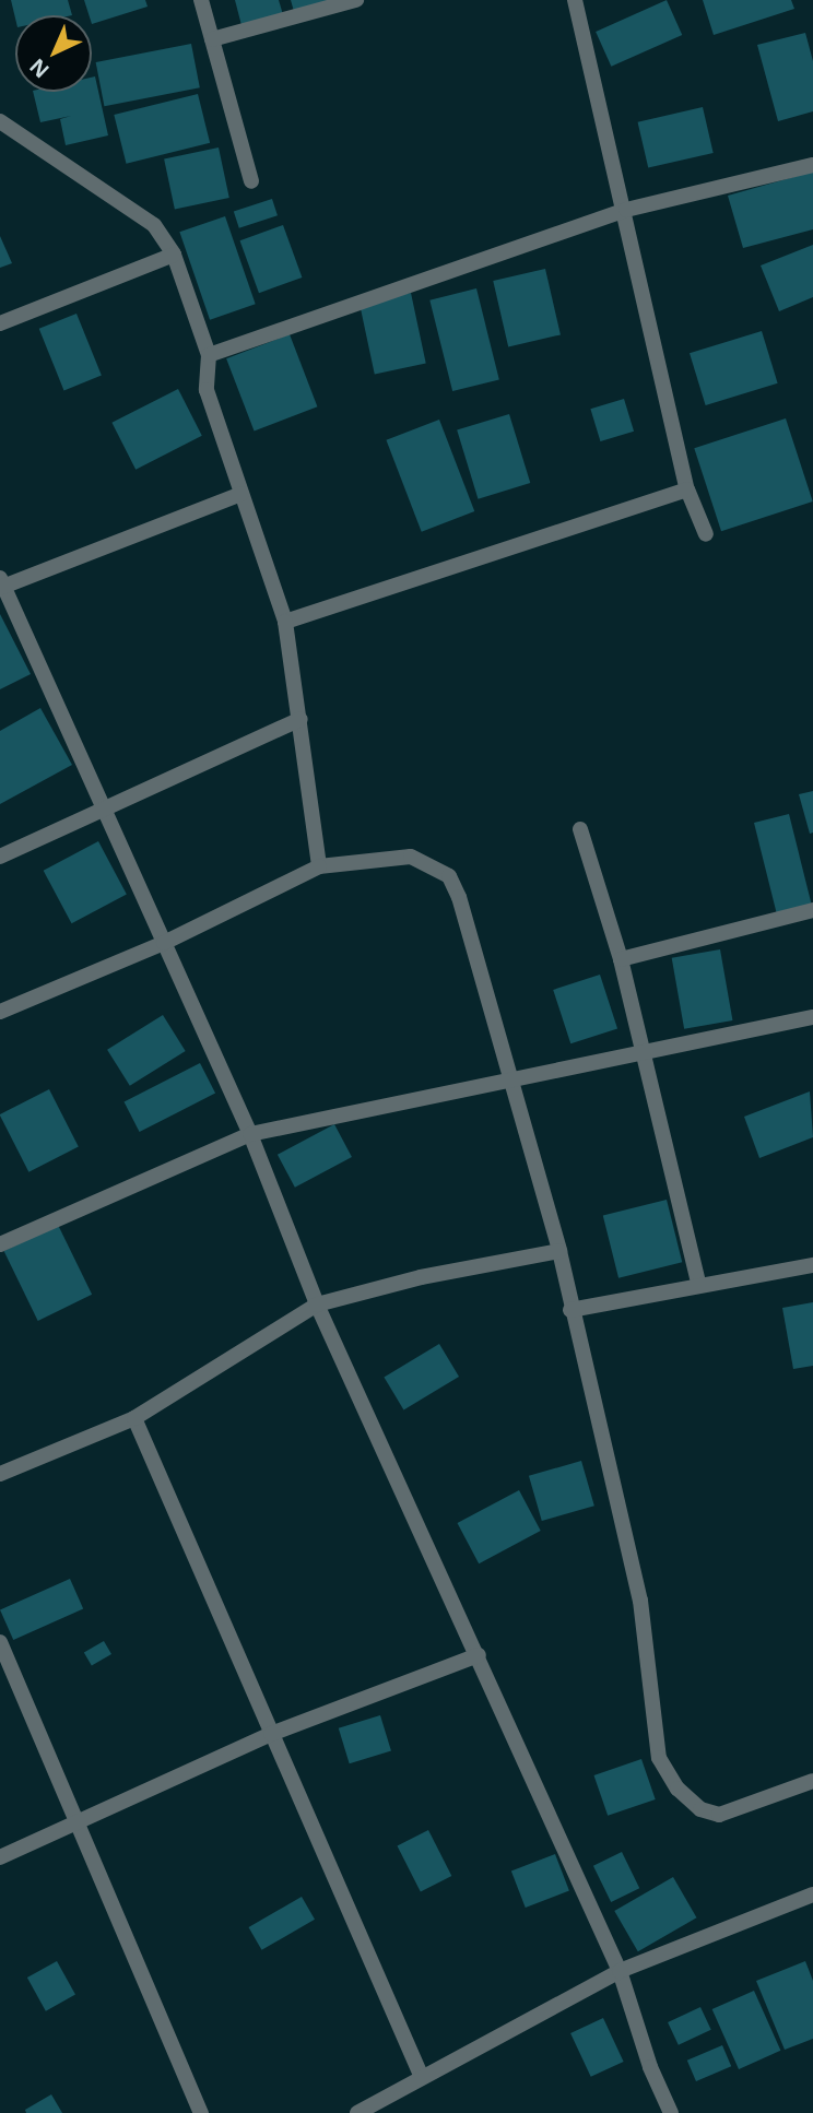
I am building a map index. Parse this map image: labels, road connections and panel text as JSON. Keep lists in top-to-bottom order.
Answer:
{
  "north": "bottom left"
}
